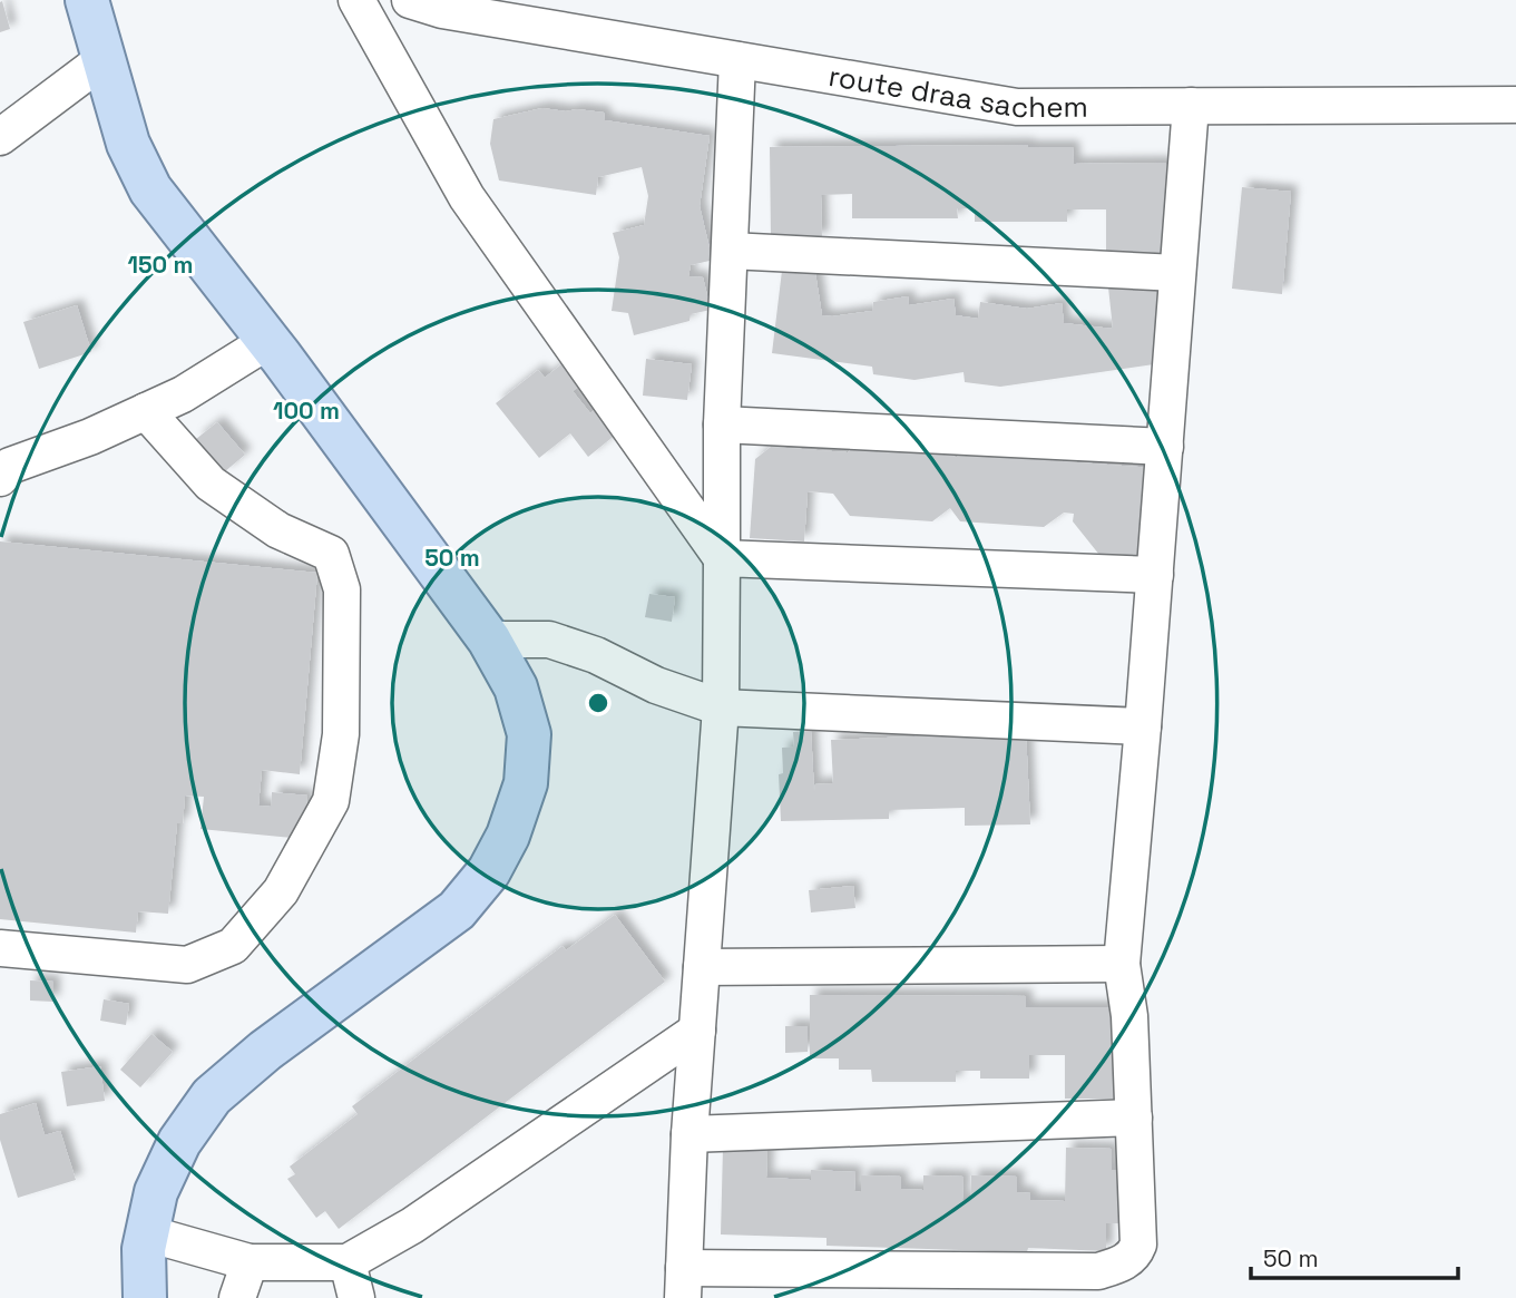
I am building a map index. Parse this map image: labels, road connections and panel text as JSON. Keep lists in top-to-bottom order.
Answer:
{
  "streets": {
    "street": ["route draa sachem"]
  },
  "scale_bar": "50 m",
  "rings": ["150 m", "100 m", "50 m"]
}
